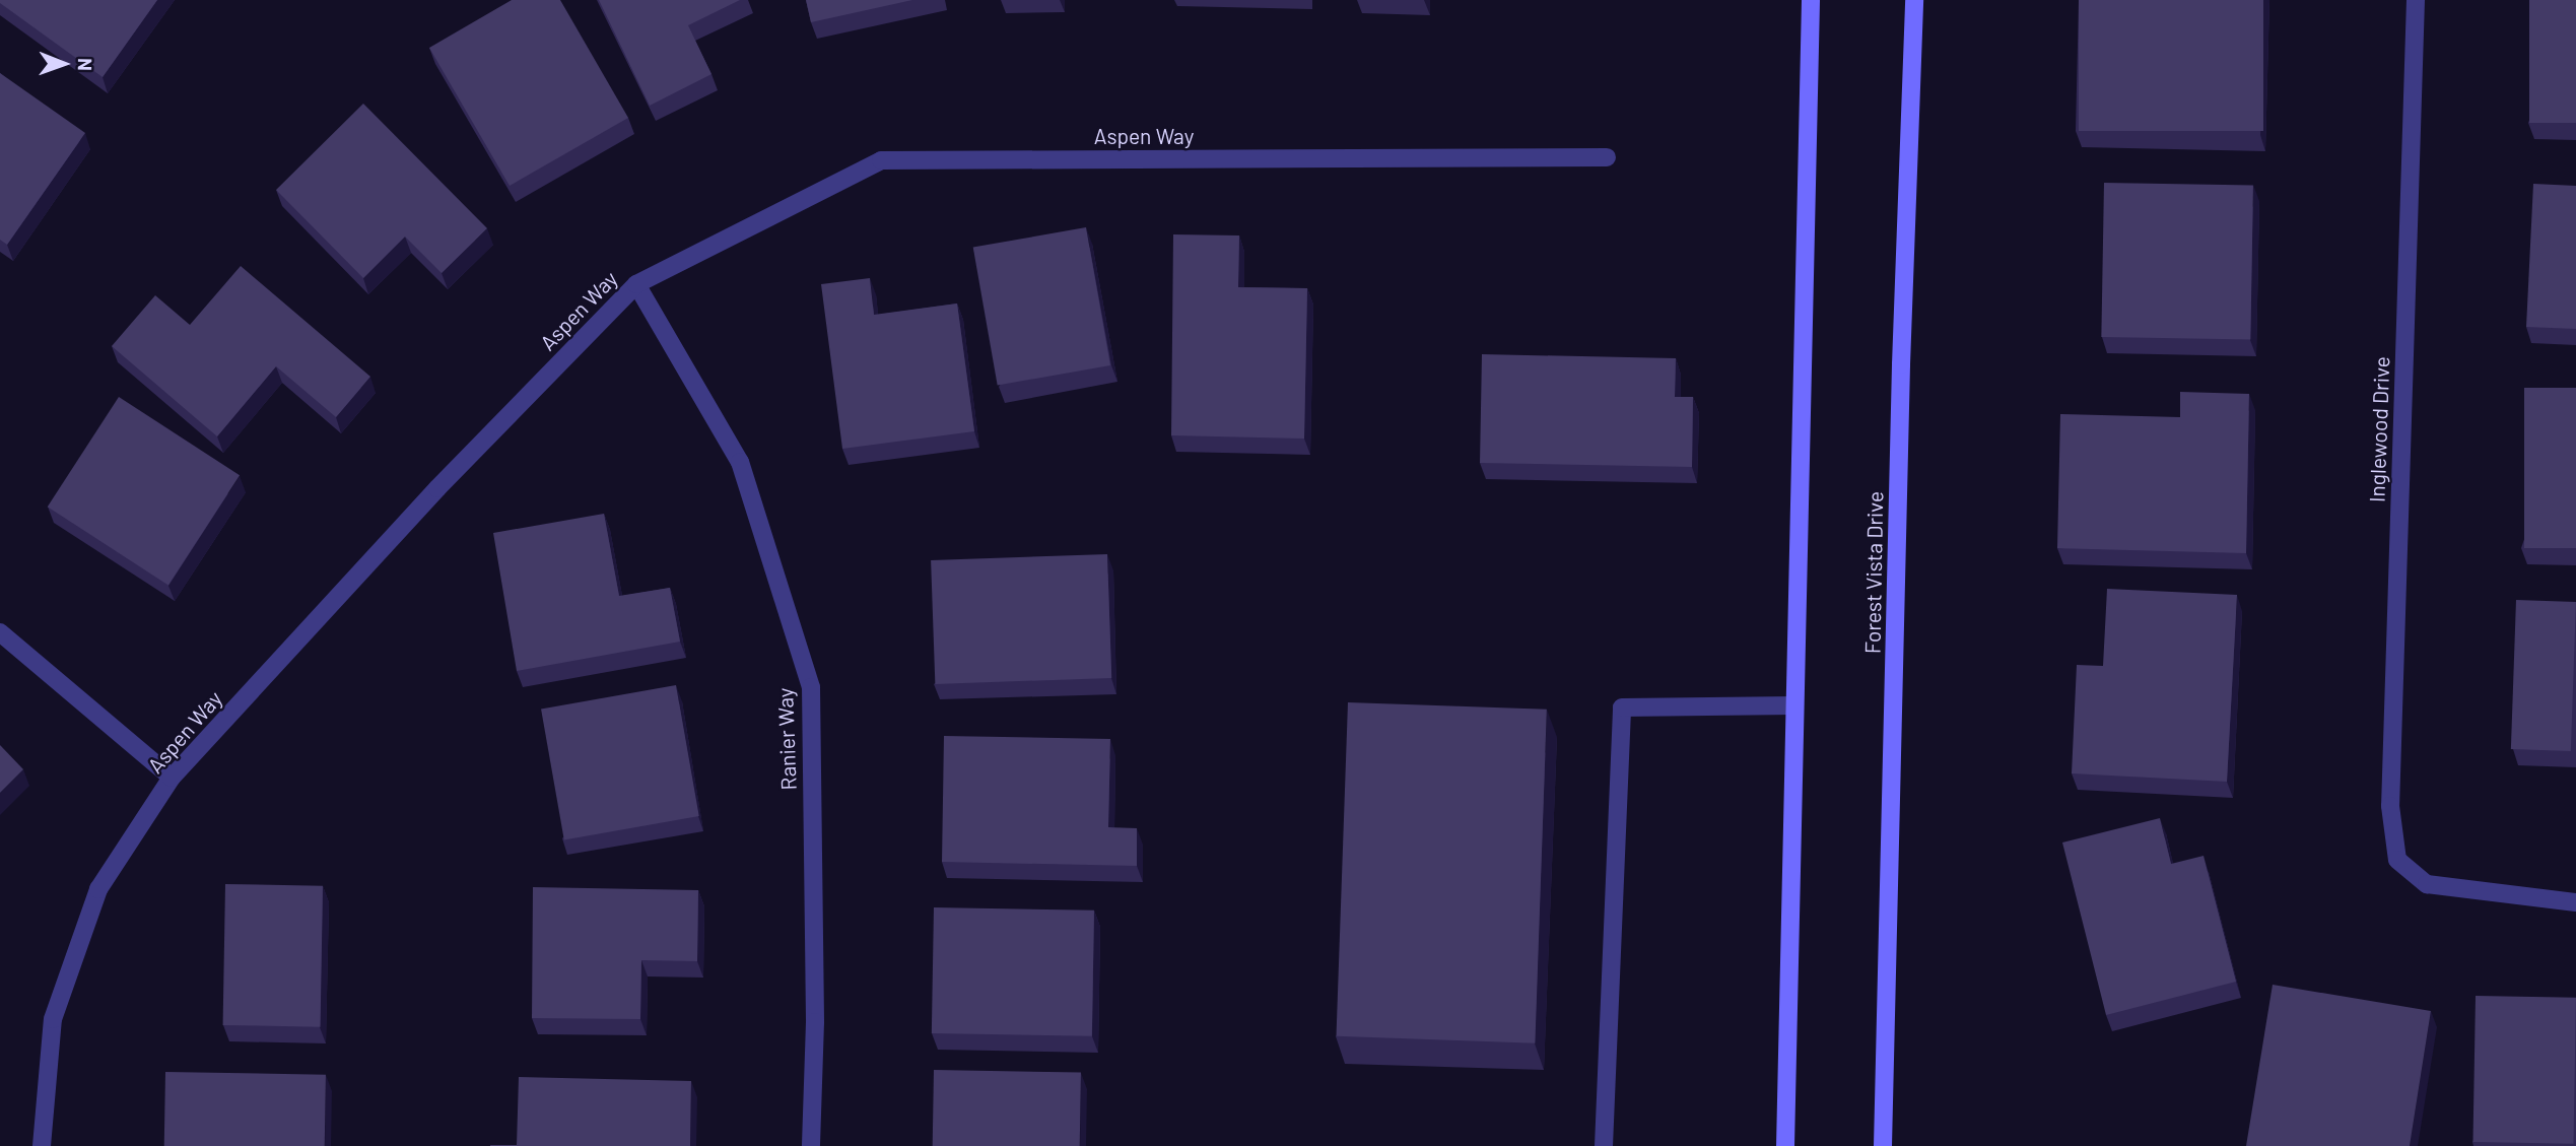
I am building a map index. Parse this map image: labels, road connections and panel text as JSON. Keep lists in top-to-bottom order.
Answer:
{
  "streets": {
    "main road": ["Forest Vista Drive"],
    "street": ["Aspen Way", "Inglewood Drive", "Ranier Way"]
  },
  "crossings": [
    ["Aspen Way", "Ranier Way"]
  ],
  "north": "right"
}
